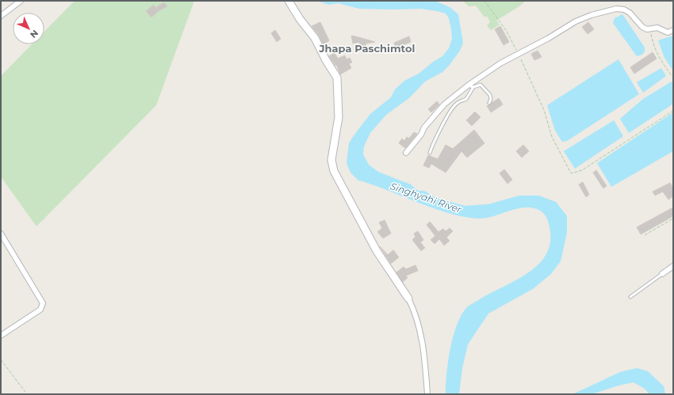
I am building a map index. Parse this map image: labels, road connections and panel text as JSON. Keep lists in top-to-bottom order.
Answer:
{
  "districts": ["Jhapa Paschimtol"],
  "water": ["Singhyahi River"],
  "north": "bottom right"
}
